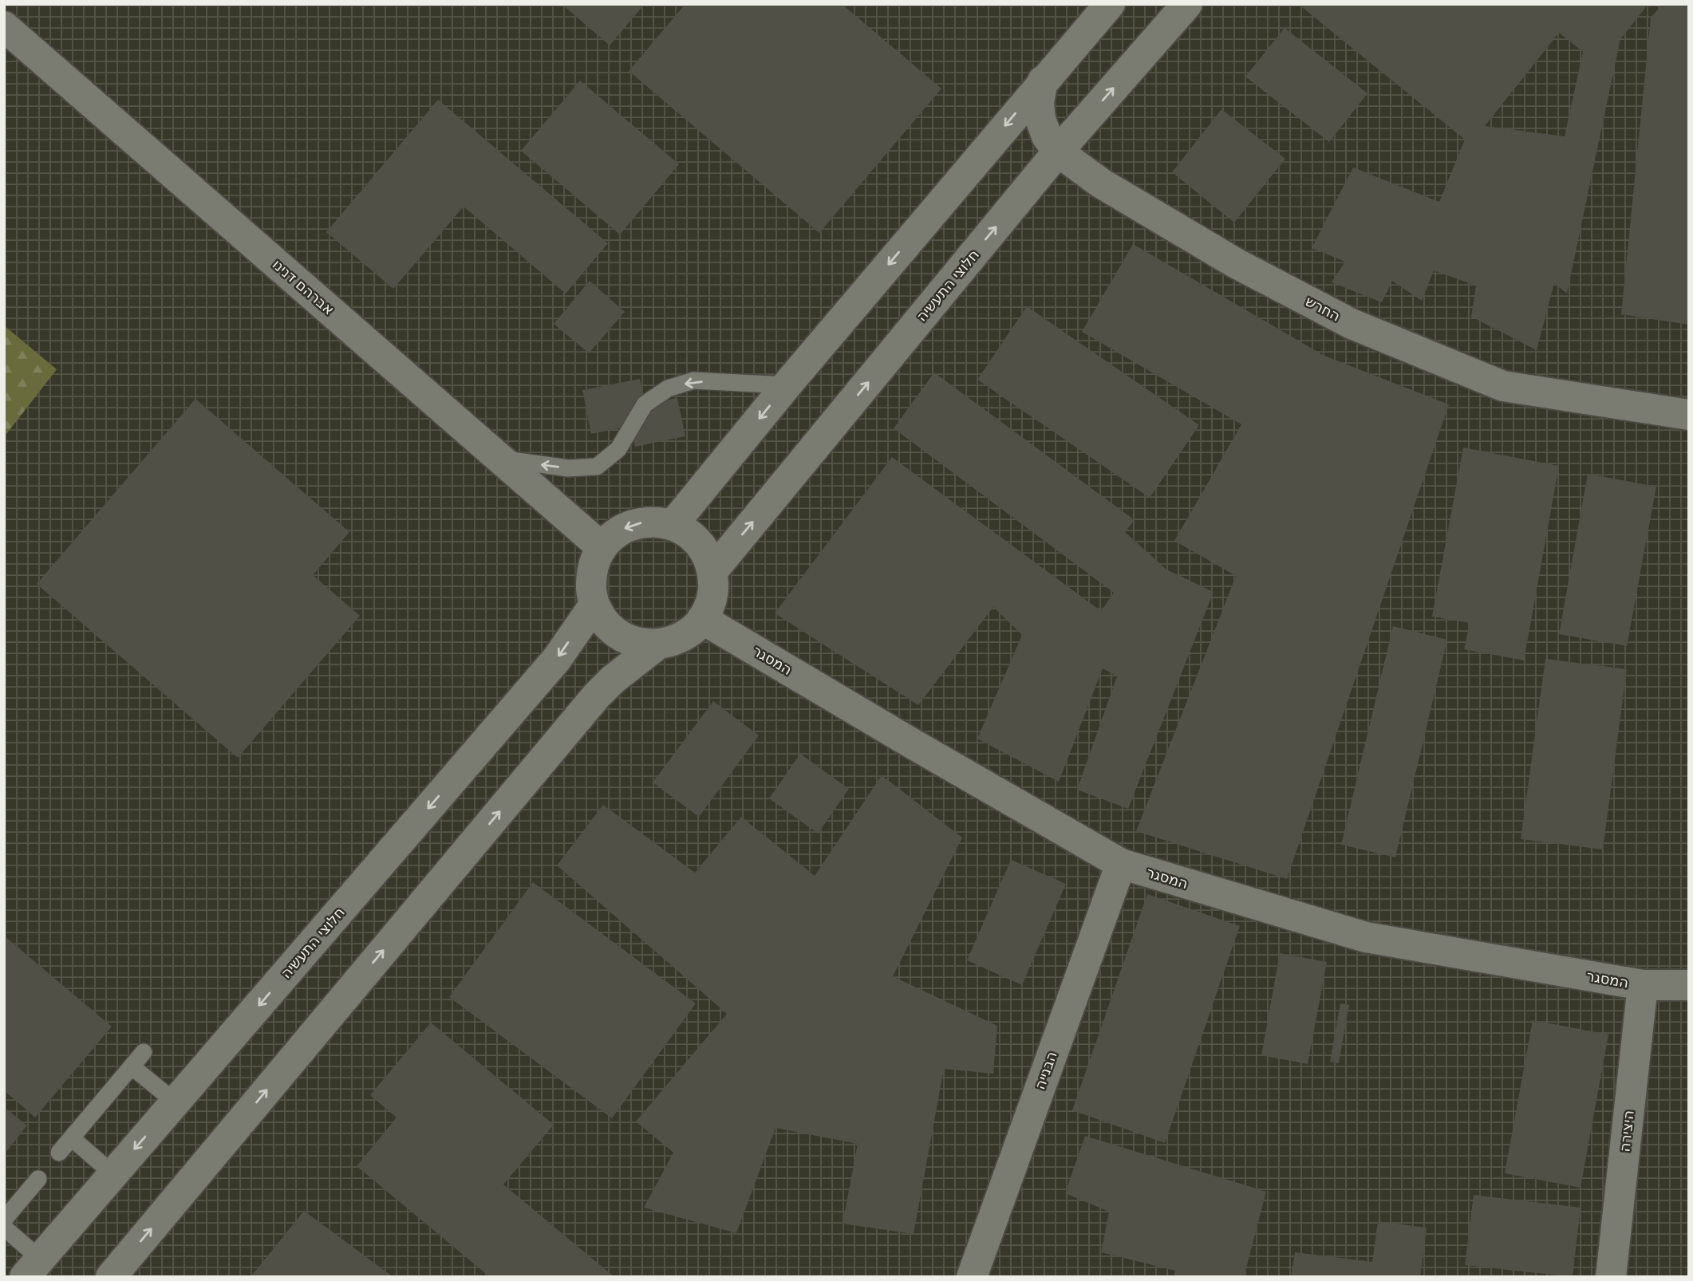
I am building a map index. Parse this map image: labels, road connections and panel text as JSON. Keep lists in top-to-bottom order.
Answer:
{
  "streets": {
    "street": [
      "חלוצי התעשיה",
      "אברהם דנינו",
      "החרש",
      "המסגר",
      "הבנייה",
      "היצירה"
    ]
  },
  "crossings": [
    ["חלוצי התעשיה", "אברהם דנינו"],
    ["חלוצי התעשיה", "החרש"],
    ["חלוצי התעשיה", "המסגר"],
    ["אברהם דנינו", "המסגר"],
    ["המסגר", "הבנייה"],
    ["המסגר", "היצירה"]
  ]
}
